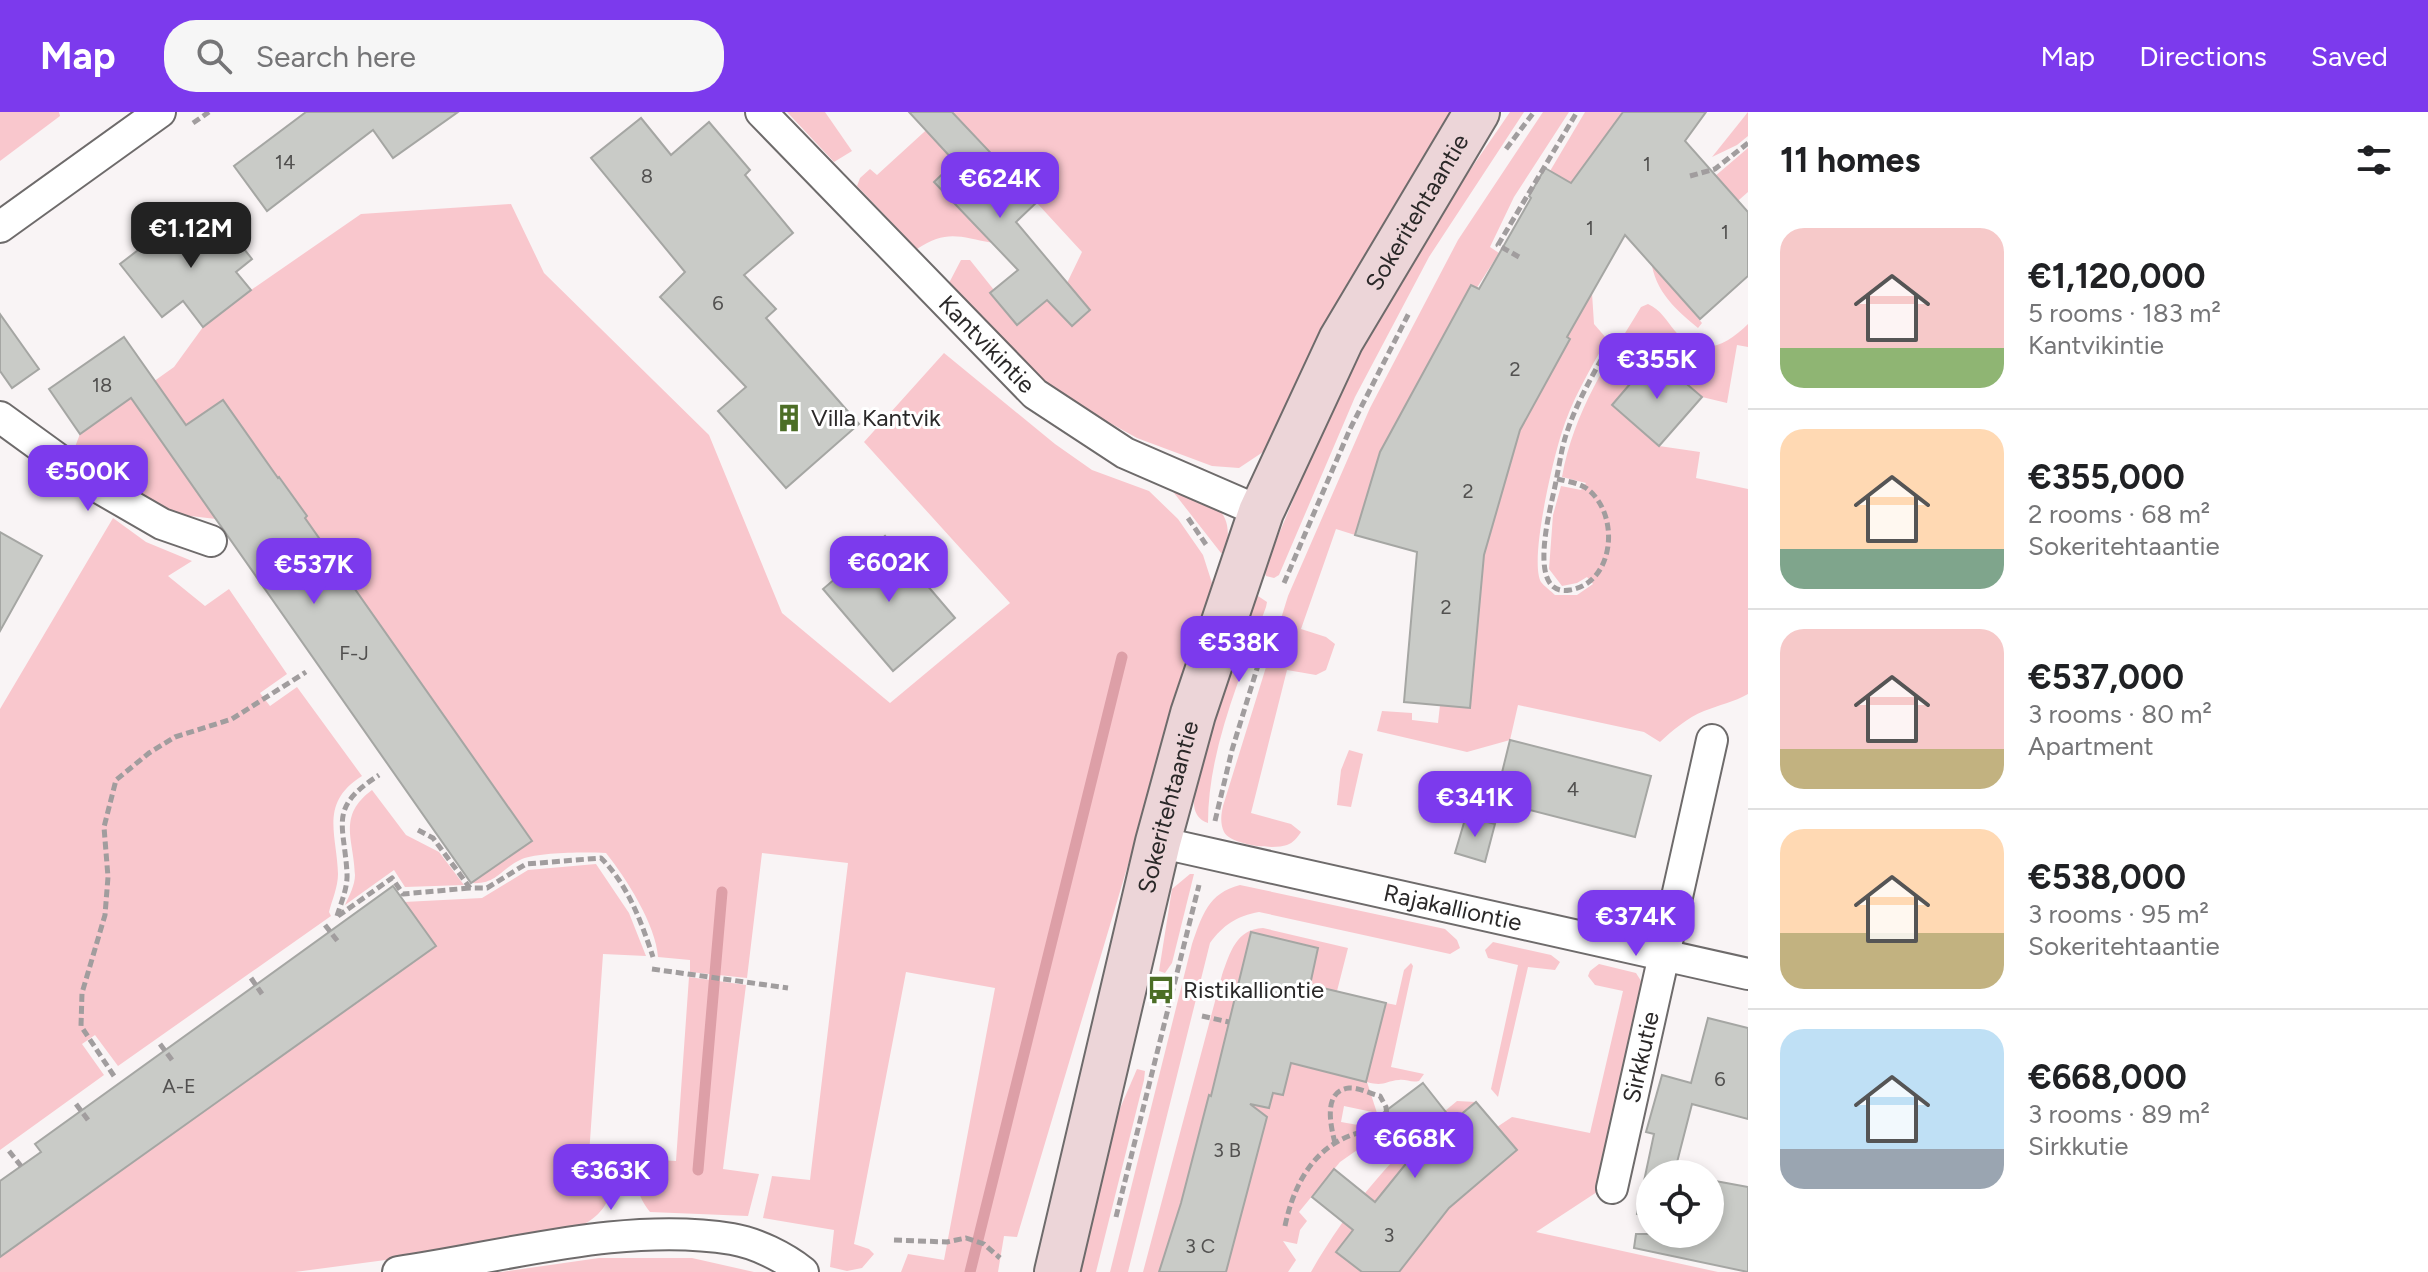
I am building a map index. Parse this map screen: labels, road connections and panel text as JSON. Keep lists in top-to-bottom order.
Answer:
{
  "streets": {
    "street": [
      "Sokeritehtaantie",
      "Kantvikintie",
      "Rajakalliontie",
      "Sirkkutie"
    ]
  },
  "crossings": [
    ["Sokeritehtaantie", "Kantvikintie"],
    ["Sokeritehtaantie", "Rajakalliontie"],
    ["Rajakalliontie", "Sirkkutie"]
  ],
  "places": {
    "building": ["Villa Kantvik"],
    "bus stop": ["Ristikalliontie"]
  },
  "house_numbers": [
    "14",
    "1",
    "8",
    "1",
    "1",
    "6",
    "2",
    "18",
    "2",
    "2",
    "F-J",
    "4",
    "6",
    "A-E",
    "3 B",
    "3",
    "3 C"
  ],
  "page": {
    "header": "Map",
    "search": "Search here",
    "nav": ["Map", "Directions", "Saved"],
    "heading": "11 homes",
    "price": [
      "€624K",
      "€1.12M",
      "€355K",
      "€500K",
      "€602K",
      "€537K",
      "€538K",
      "€341K",
      "€374K",
      "€668K",
      "€363K"
    ],
    "list": [
      {
        "name": "€1,120,000",
        "note": "5 rooms · 183 m² · Kantvikintie"
      },
      {
        "name": "€355,000",
        "note": "2 rooms · 68 m² · Sokeritehtaantie"
      },
      {
        "name": "€537,000",
        "note": "3 rooms · 80 m² · Apartment"
      },
      {
        "name": "€538,000",
        "note": "3 rooms · 95 m² · Sokeritehtaantie"
      },
      {
        "name": "€668,000",
        "note": "3 rooms · 89 m² · Sirkkutie"
      }
    ]
  }
}
